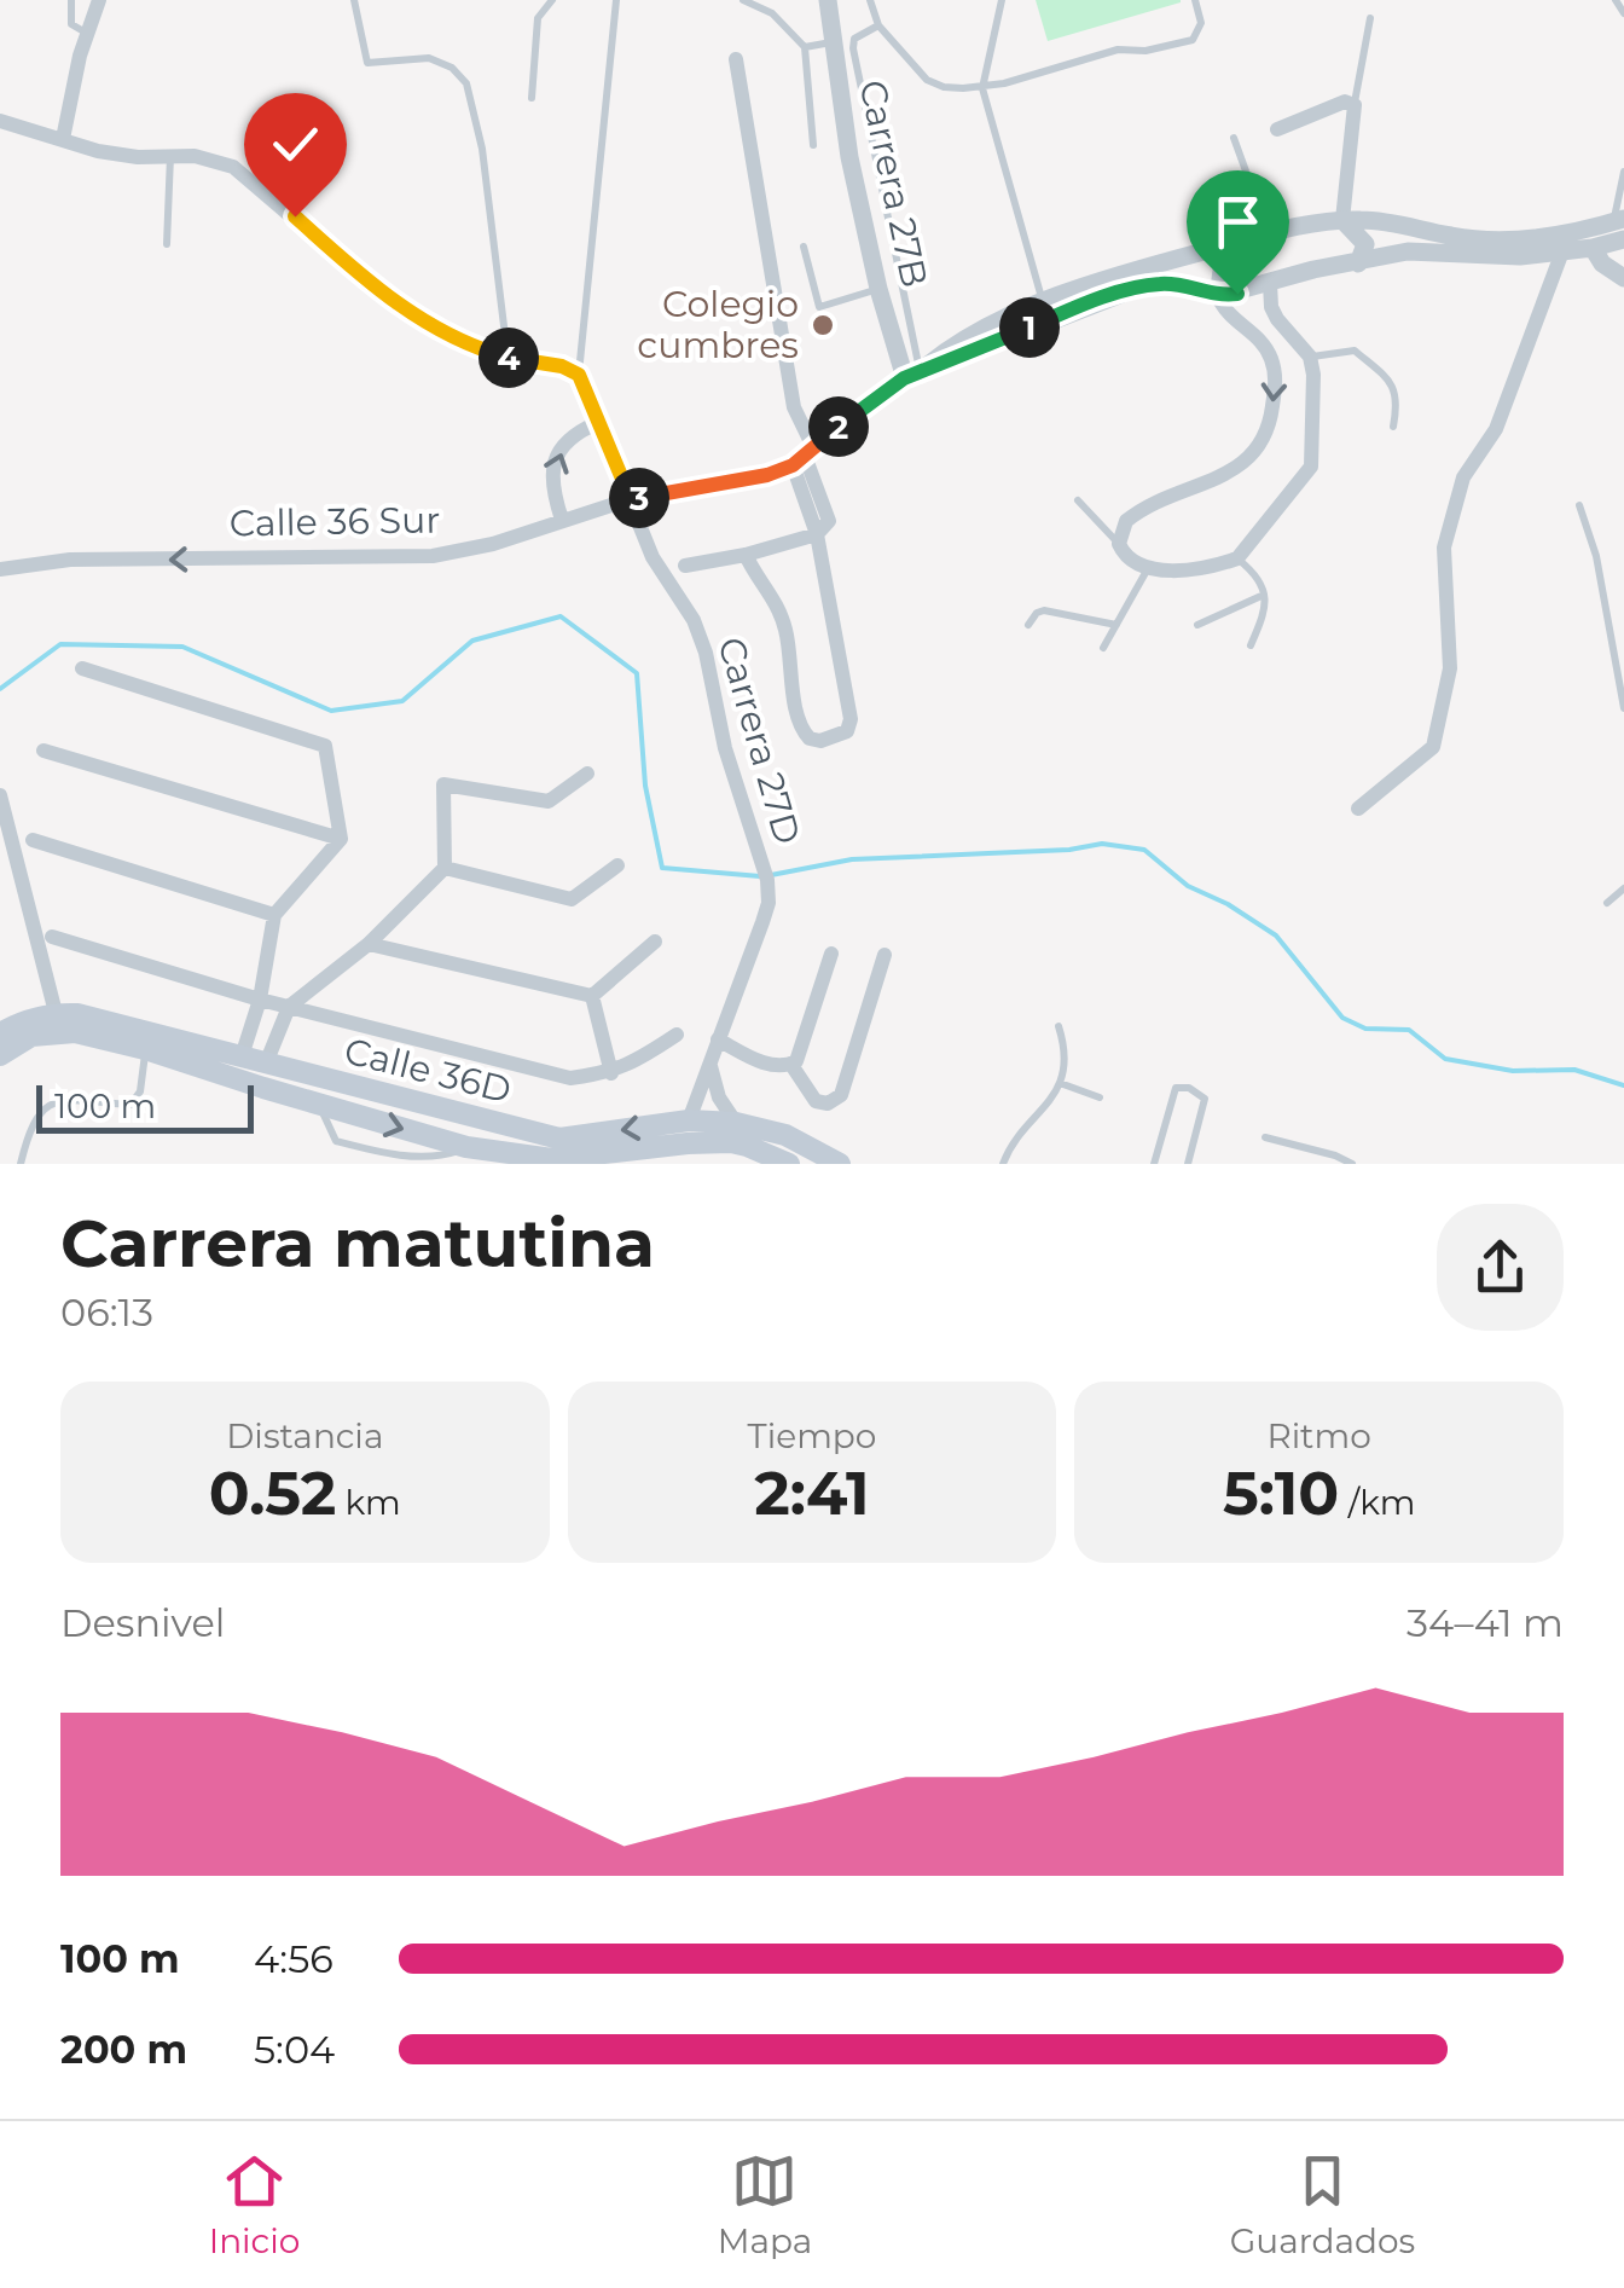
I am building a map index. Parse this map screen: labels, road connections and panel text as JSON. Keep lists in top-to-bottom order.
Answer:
{
  "streets": {
    "main road": ["Calle 36D"],
    "street": ["Carrera 27B", "Calle 36 Sur", "Carrera 27D"]
  },
  "crossings": [
    ["Carrera 27B", "Calle 36 Sur"],
    ["Calle 36 Sur", "Carrera 27D"],
    ["Carrera 27D", "Calle 36D"]
  ],
  "places": ["Colegio cumbres"],
  "scale_bar": "100 m",
  "page": {
    "pins": [
      "1",
      "4",
      "2",
      "3"
    ],
    "scale": "100 m",
    "heading": ["Carrera matutina", "06:13"],
    "stats": [
      ["Distancia", "0.52 km"],
      ["Tiempo", "2:41"],
      ["Ritmo", "5:10 /km"]
    ],
    "chart": ["Desnivel", "34–41 m"],
    "list": [
      {
        "name": "100 m",
        "note": "4:56"
      },
      {
        "name": "200 m",
        "note": "5:04"
      }
    ],
    "tabs": ["Inicio", "Mapa", "Guardados"]
  }
}
